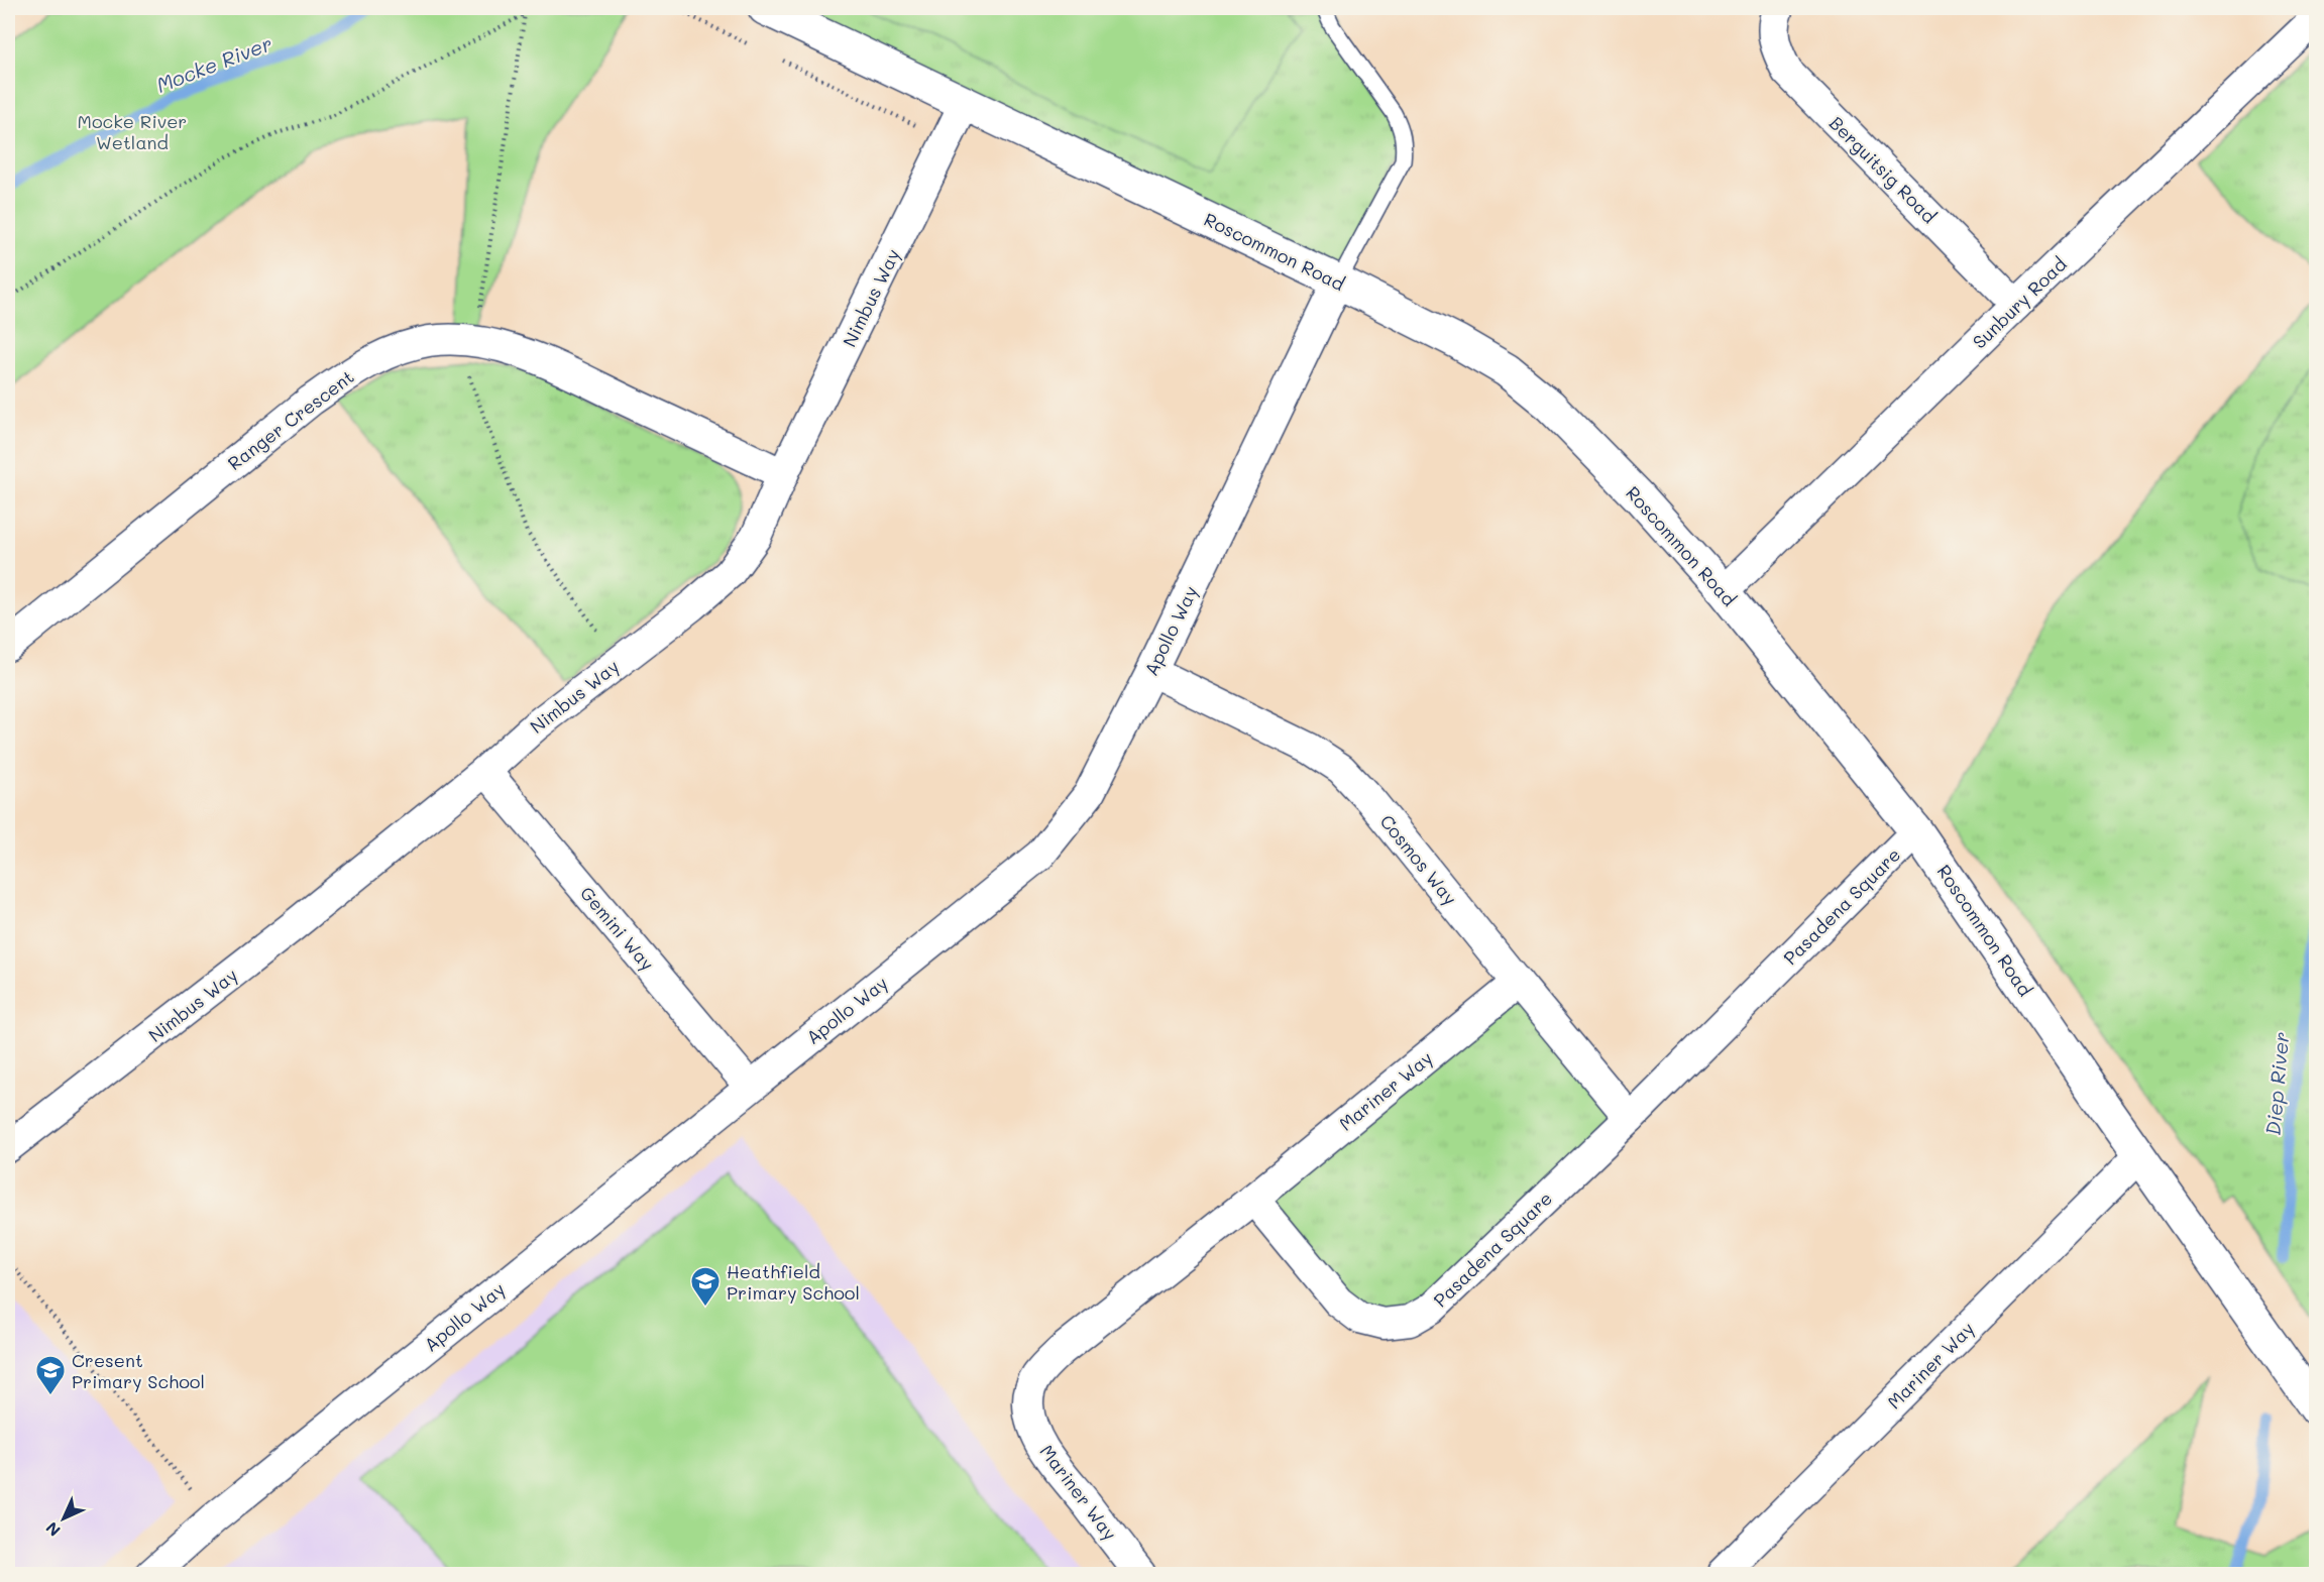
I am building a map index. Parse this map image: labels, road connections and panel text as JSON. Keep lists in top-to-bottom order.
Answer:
{
  "streets": {
    "street": [
      "Berguitsig Road",
      "Roscommon Road",
      "Nimbus Way",
      "Sunbury Road",
      "Ranger Crescent",
      "Apollo Way",
      "Cosmos Way",
      "Pasadena Square",
      "Gemini Way",
      "Mariner Way"
    ]
  },
  "crossings": [
    ["Berguitsig Road", "Sunbury Road"],
    ["Roscommon Road", "Nimbus Way"],
    ["Roscommon Road", "Sunbury Road"],
    ["Roscommon Road", "Apollo Way"],
    ["Roscommon Road", "Pasadena Square"],
    ["Roscommon Road", "Mariner Way"],
    ["Nimbus Way", "Ranger Crescent"],
    ["Nimbus Way", "Gemini Way"],
    ["Apollo Way", "Cosmos Way"],
    ["Apollo Way", "Gemini Way"],
    ["Cosmos Way", "Pasadena Square"],
    ["Cosmos Way", "Mariner Way"],
    ["Pasadena Square", "Mariner Way"]
  ],
  "water": ["Mocke River", "Diep River"],
  "parks": ["Mocke River Wetland"],
  "places": {
    "school or university": ["Heathfield Primary School", "Cresent Primary School"]
  },
  "north": "bottom left"
}
